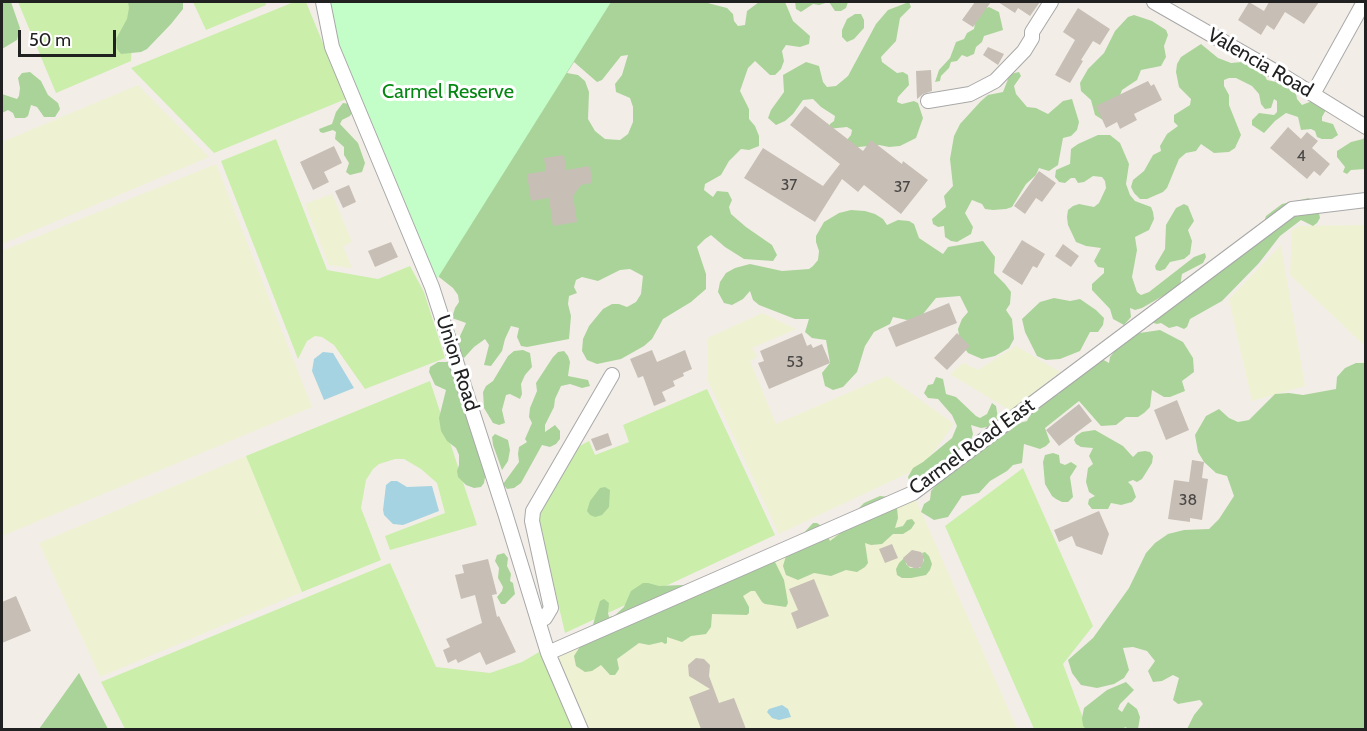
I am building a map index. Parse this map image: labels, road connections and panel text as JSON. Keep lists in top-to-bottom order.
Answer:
{
  "streets": {
    "street": ["Valencia Road", "Union Road", "Carmel Road East"]
  },
  "crossings": [
    ["Union Road", "Carmel Road East"]
  ],
  "parks": ["Carmel Reserve"],
  "house_numbers": [
    "4",
    "37",
    "37",
    "53",
    "38"
  ],
  "scale_bar": "50 m"
}
